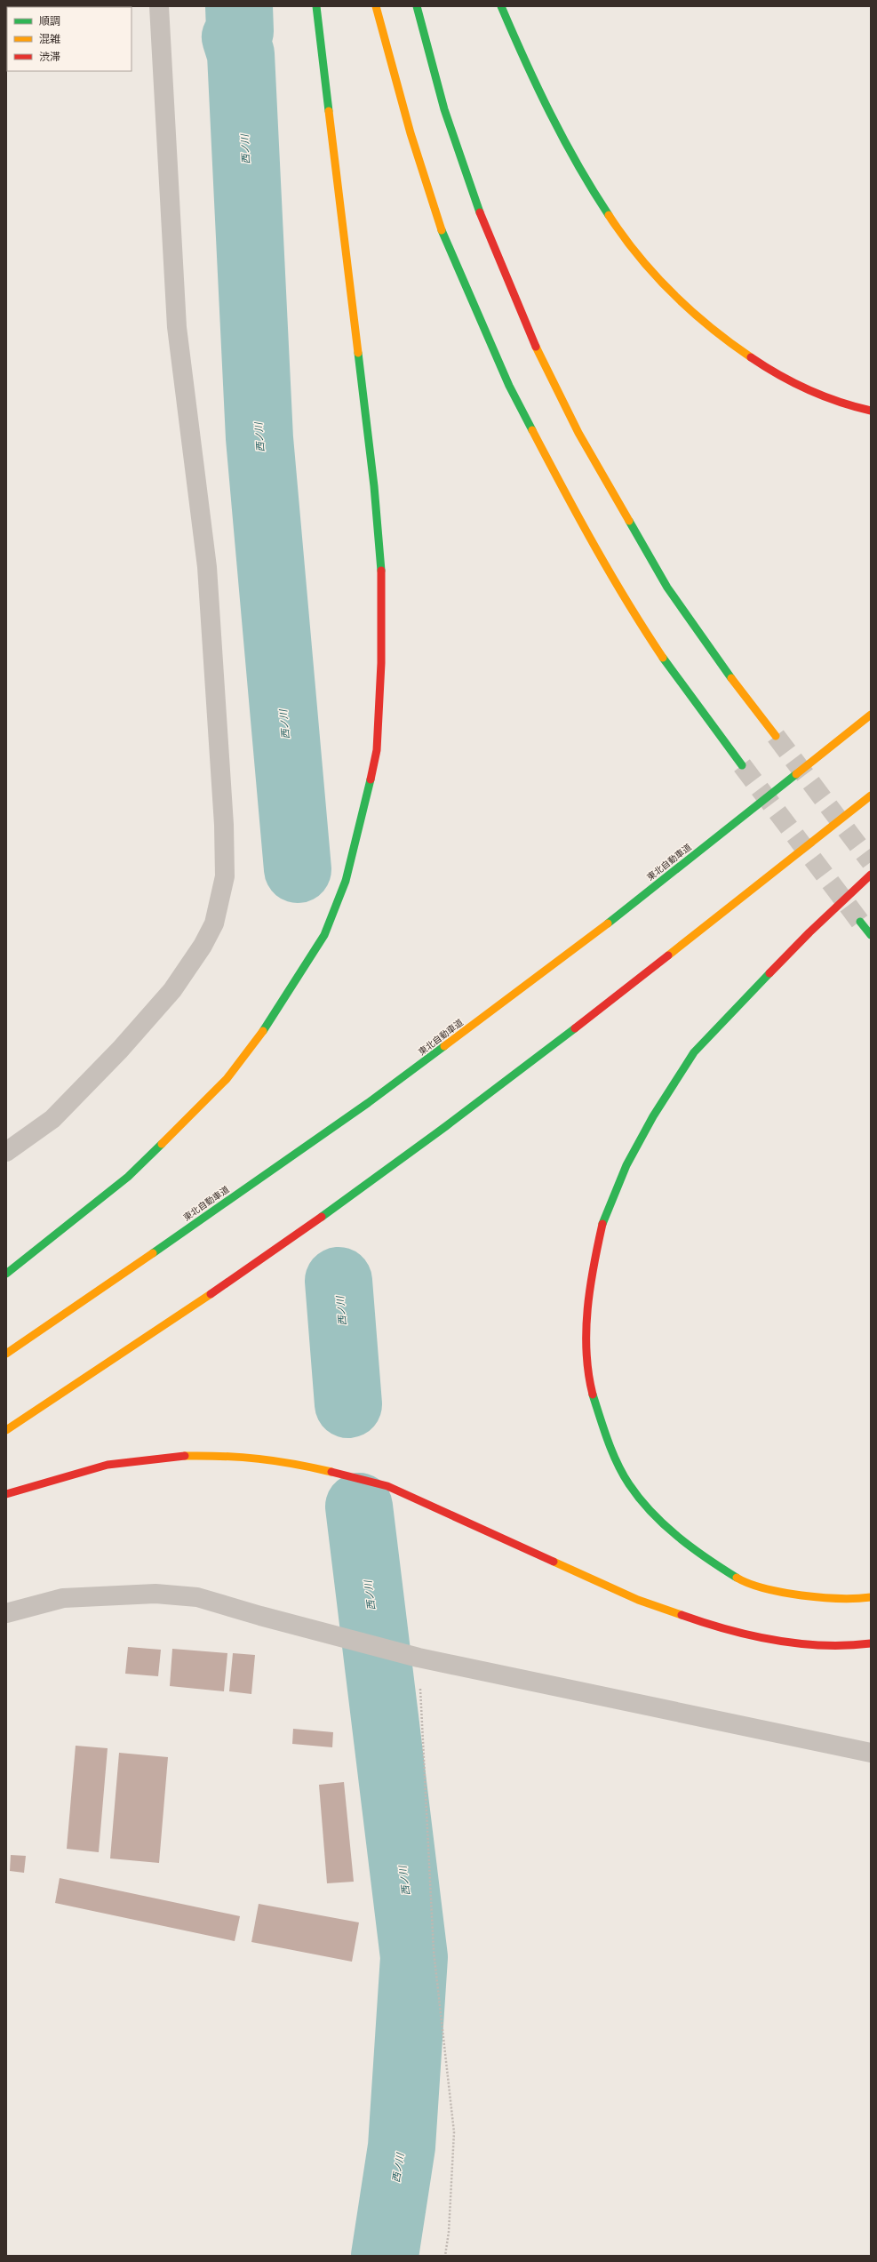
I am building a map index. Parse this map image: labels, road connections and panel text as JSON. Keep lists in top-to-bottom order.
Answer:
{
  "streets": {
    "highway": ["東北自動車道"]
  },
  "water": ["西ノ川"],
  "legend": ["順調", "混雑", "渋滞"]
}
